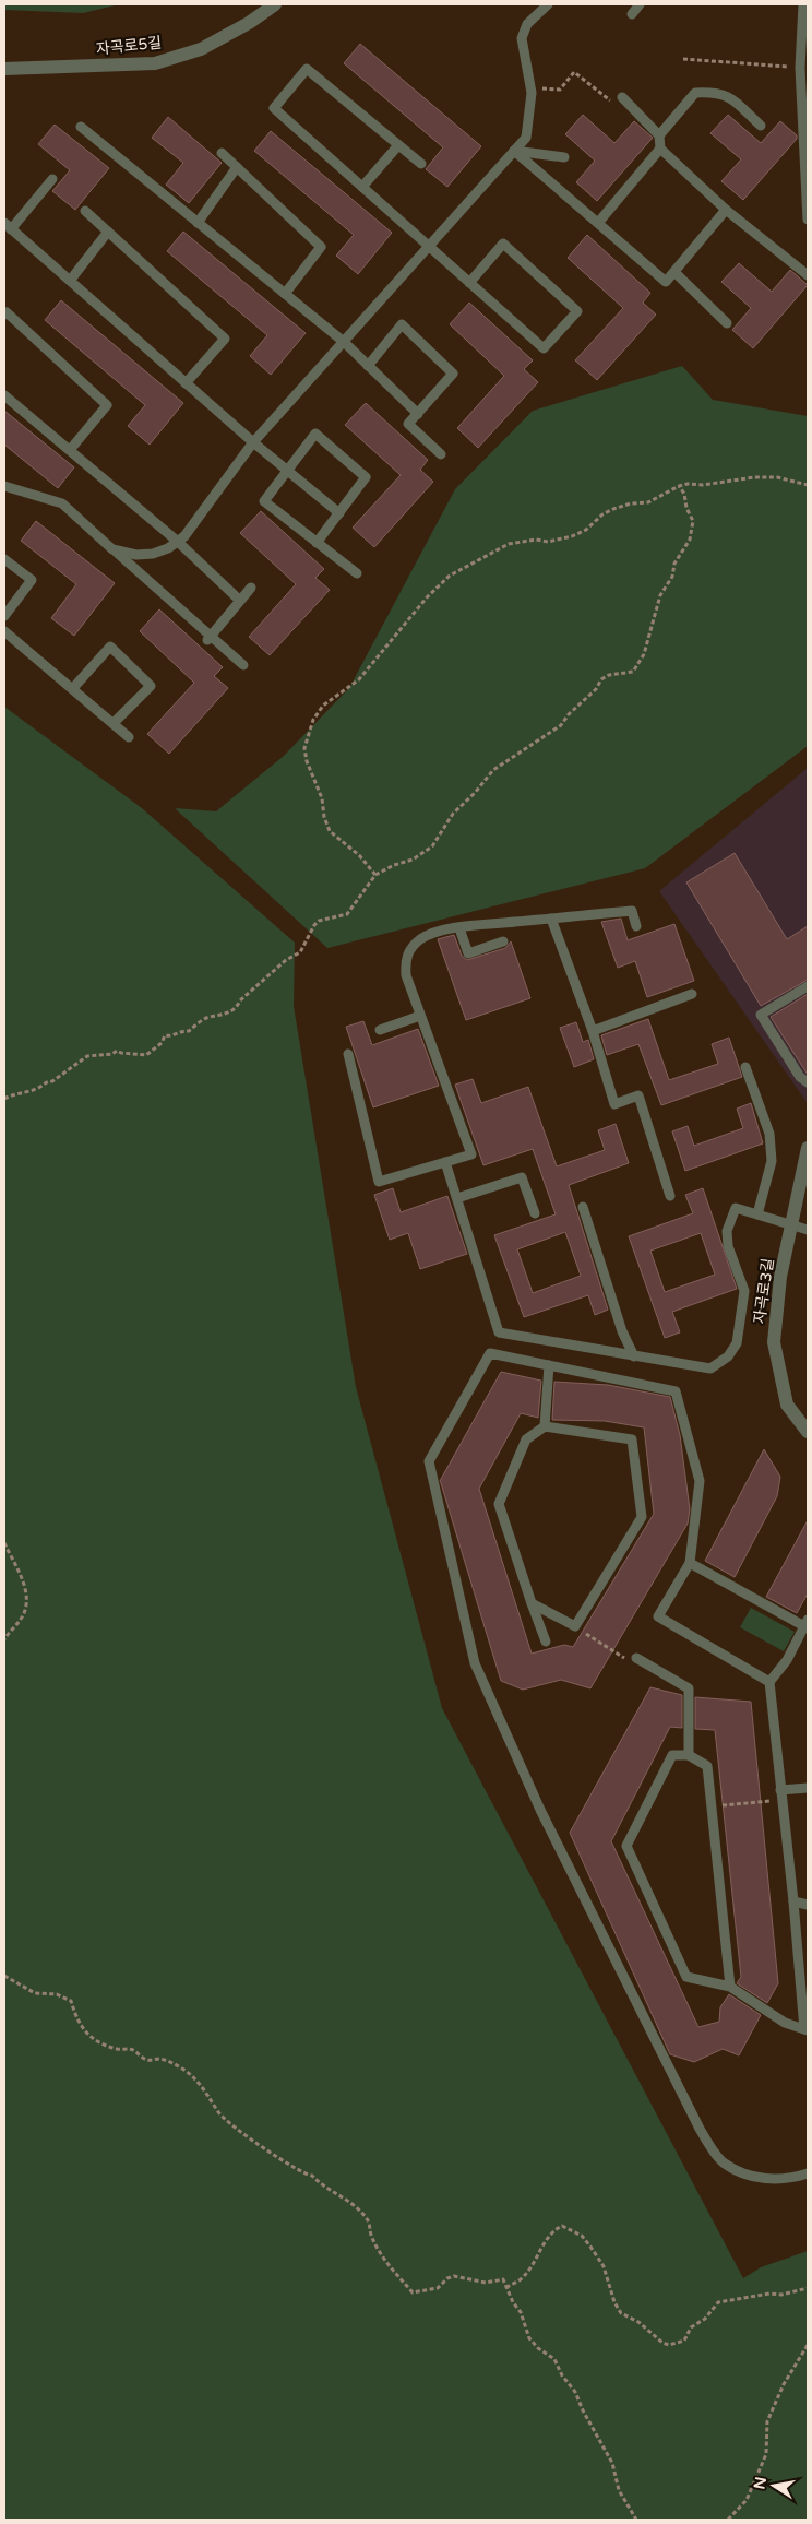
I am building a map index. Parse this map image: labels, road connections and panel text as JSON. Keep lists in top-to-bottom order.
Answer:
{
  "streets": {
    "street": ["자곡로5길", "자곡로3길"]
  },
  "north": "left"
}
